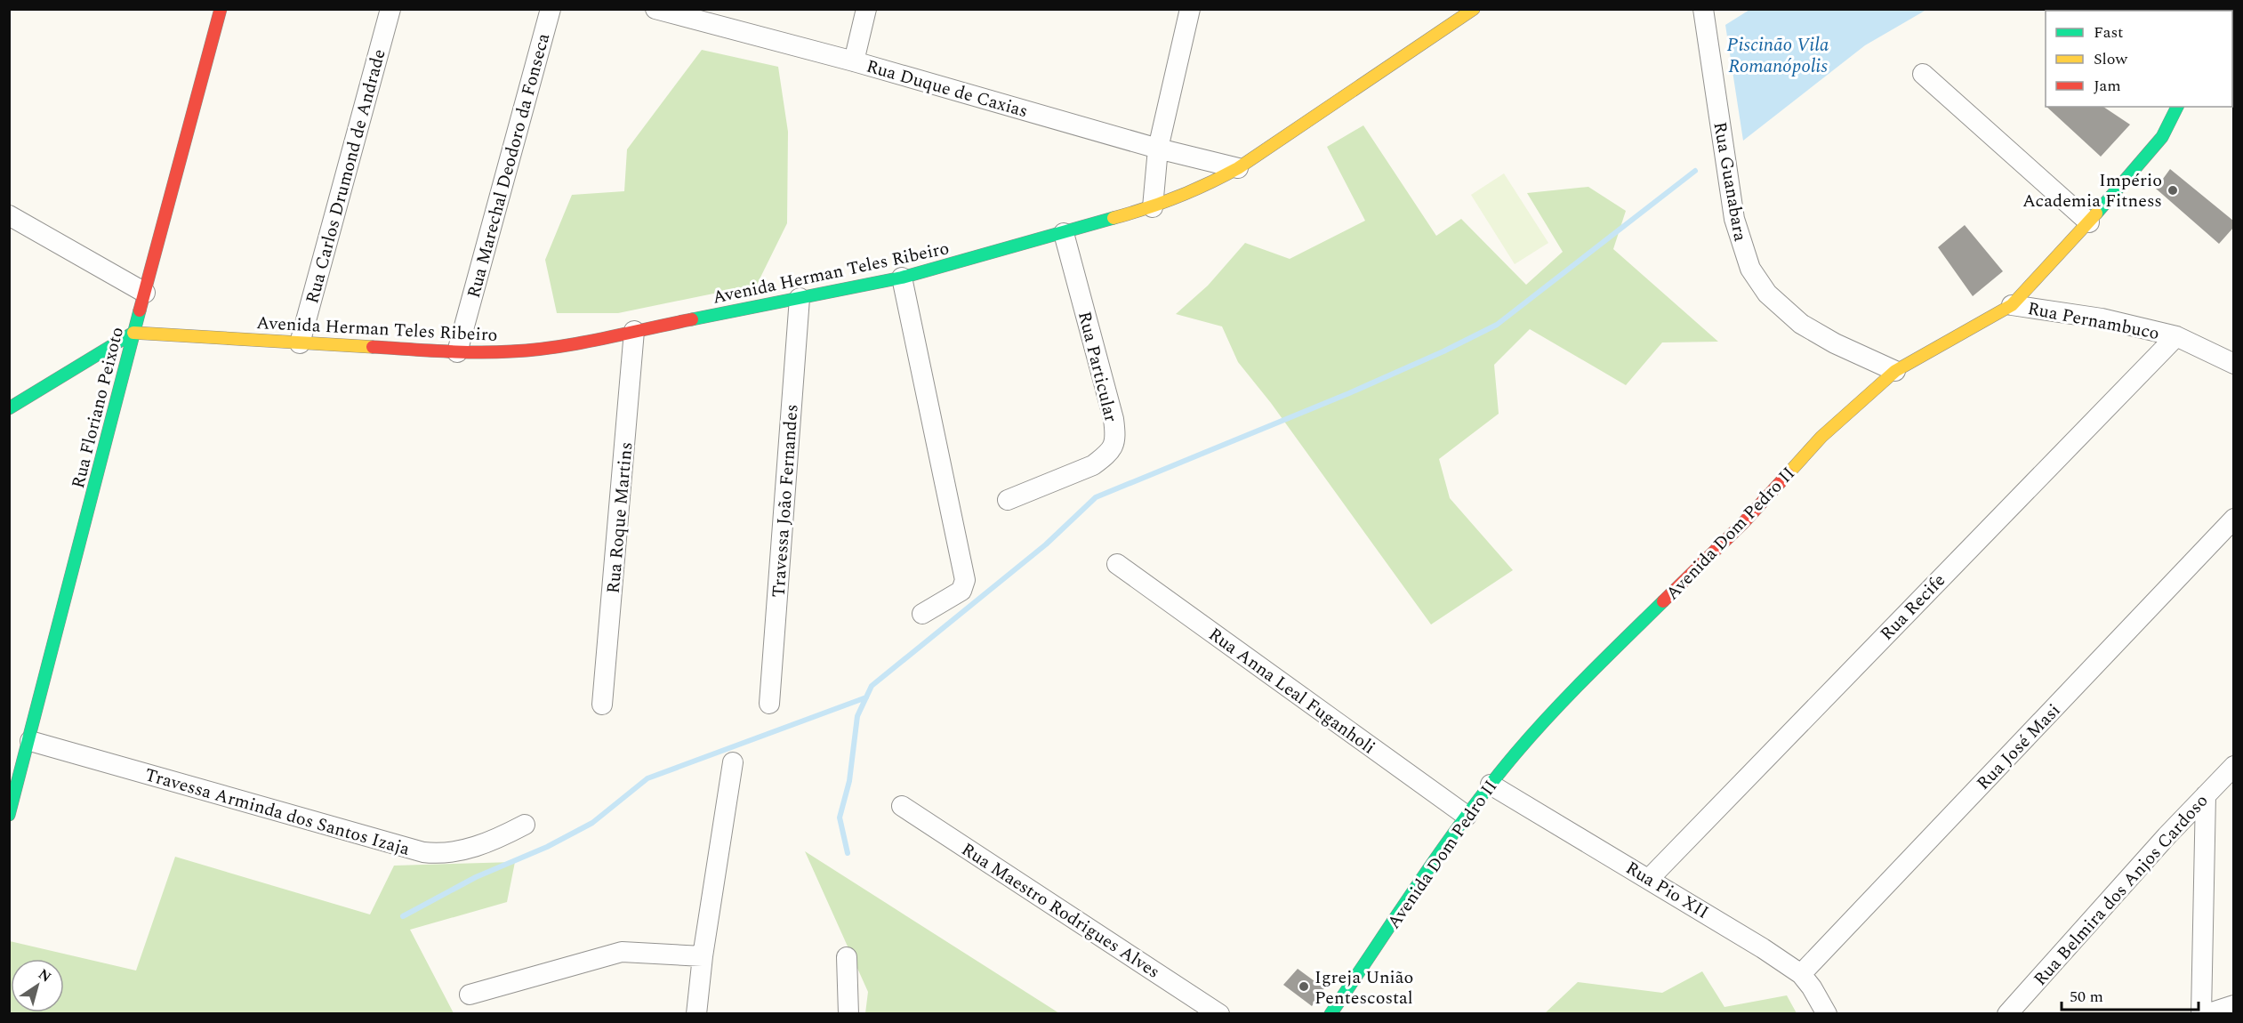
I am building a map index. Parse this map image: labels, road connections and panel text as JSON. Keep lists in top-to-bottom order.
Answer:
{
  "streets": {
    "street": [
      "Rua Duque de Caxias",
      "Rua Marechal Deodoro da Fonseca",
      "Rua Carlos Drumond de Andrade",
      "Rua Guanabara",
      "Avenida Herman Teles Ribeiro",
      "Rua Pernambuco",
      "Rua Particular",
      "Rua Floriano Peixoto",
      "Travessa João Fernandes",
      "Rua Roque Martins",
      "Avenida Dom Pedro II",
      "Rua Recife",
      "Rua Anna Leal Fuganholi",
      "Rua José Masi",
      "Travessa Arminda dos Santos Izaja",
      "Rua Pio XII",
      "Rua Belmira dos Anjos Cardoso",
      "Rua Maestro Rodrigues Alves"
    ]
  },
  "crossings": [
    ["Rua Duque de Caxias", "Avenida Herman Teles Ribeiro"],
    ["Rua Marechal Deodoro da Fonseca", "Avenida Herman Teles Ribeiro"],
    ["Rua Carlos Drumond de Andrade", "Avenida Herman Teles Ribeiro"],
    ["Rua Guanabara", "Avenida Dom Pedro II"],
    ["Avenida Herman Teles Ribeiro", "Rua Particular"],
    ["Avenida Herman Teles Ribeiro", "Rua Floriano Peixoto"],
    ["Avenida Herman Teles Ribeiro", "Travessa João Fernandes"],
    ["Avenida Herman Teles Ribeiro", "Rua Roque Martins"],
    ["Rua Pernambuco", "Avenida Dom Pedro II"],
    ["Rua Pernambuco", "Rua Recife"],
    ["Rua Floriano Peixoto", "Travessa Arminda dos Santos Izaja"],
    ["Avenida Dom Pedro II", "Rua Anna Leal Fuganholi"],
    ["Avenida Dom Pedro II", "Rua Pio XII"],
    ["Rua Recife", "Rua Pio XII"],
    ["Rua José Masi", "Rua Pio XII"]
  ],
  "water": ["Piscinão Vila Romanópolis"],
  "places": ["Império Academia Fitness", "Igreja União Pentescostal"],
  "legend": ["Fast", "Slow", "Jam"],
  "scale_bar": "50 m",
  "north": "top right"
}
